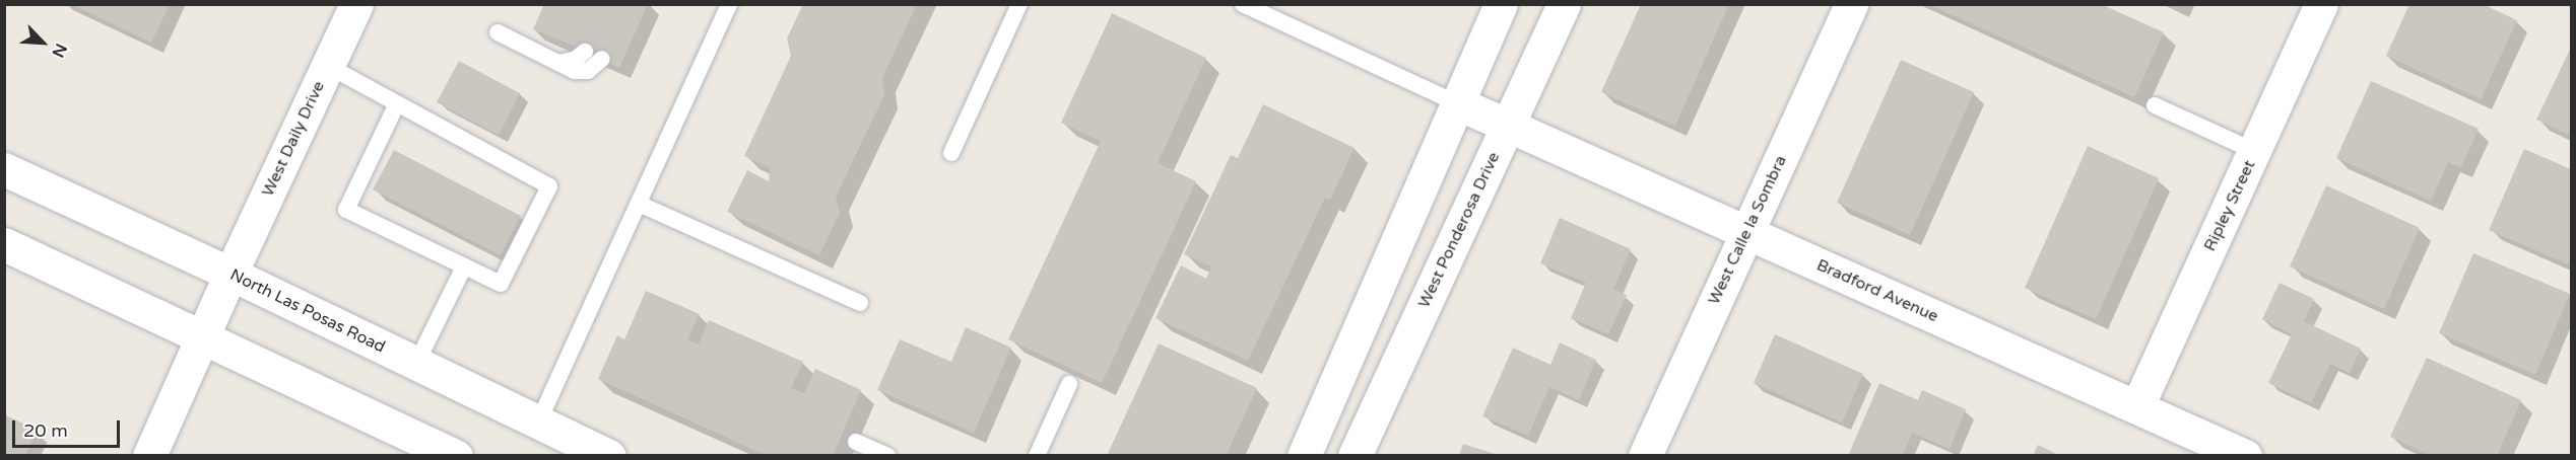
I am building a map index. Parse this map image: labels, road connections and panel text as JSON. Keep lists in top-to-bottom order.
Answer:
{
  "streets": {
    "main road": [
      "West Daily Drive",
      "Ripley Street",
      "West Ponderosa Drive",
      "West Calle la Sombra",
      "Bradford Avenue",
      "North Las Posas Road"
    ]
  },
  "crossings": [
    ["West Daily Drive", "North Las Posas Road"],
    ["Ripley Street", "Bradford Avenue"],
    ["West Ponderosa Drive", "Bradford Avenue"],
    ["West Calle la Sombra", "Bradford Avenue"]
  ],
  "scale_bar": "20 m",
  "north": "bottom right"
}
